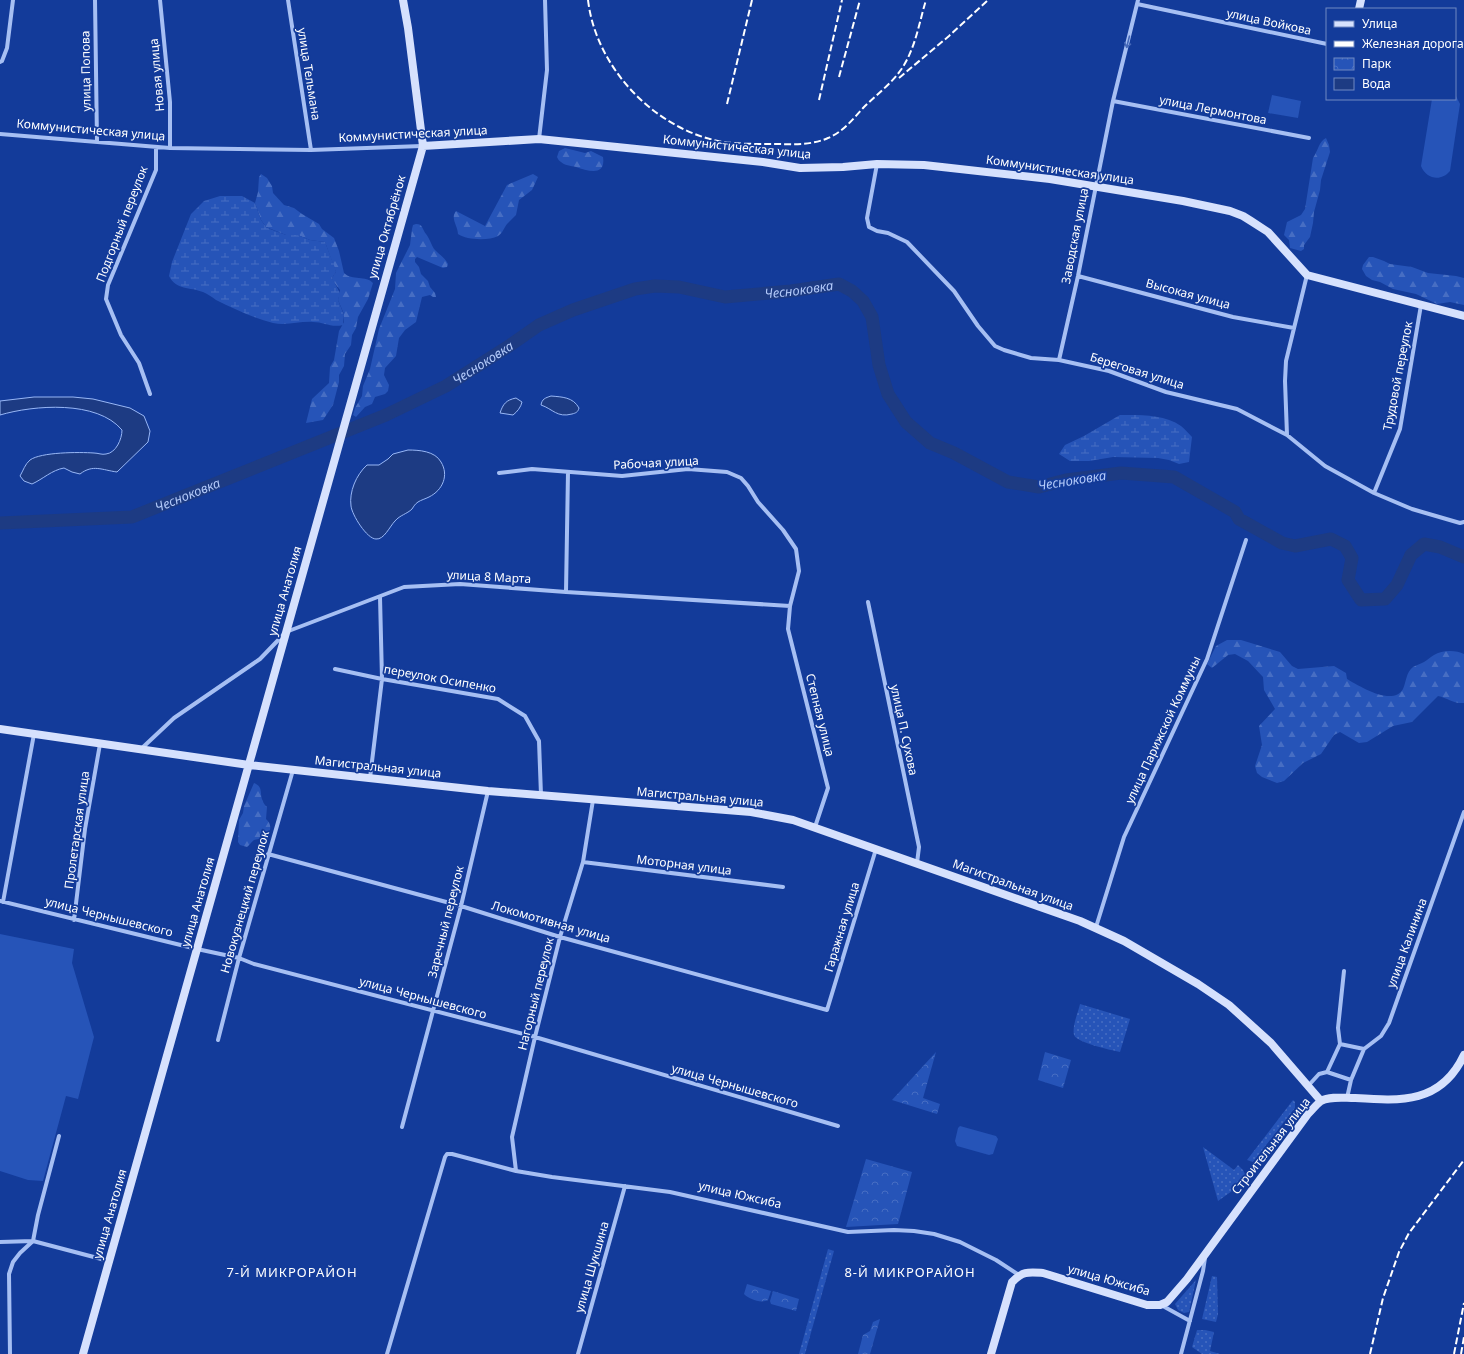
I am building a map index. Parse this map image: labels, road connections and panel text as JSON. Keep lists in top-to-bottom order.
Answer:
{
  "streets": {
    "street": [
      "улица Войкова",
      "улица Попова",
      "улица Тельмана",
      "Новая улица",
      "улица Лермонтова",
      "Коммунистическая улица",
      "Подгорный переулок",
      "улица Октябрёнок",
      "Заводская улица",
      "Высокая улица",
      "Береговая улица",
      "Трудовой переулок",
      "Рабочая улица",
      "улица 8 Марта",
      "улица Анатолия",
      "переулок Осипенко",
      "Степная улица",
      "улица П. Сухова",
      "улица Парижской Коммуны",
      "Магистральная улица",
      "Пролетарская улица",
      "Моторная улица",
      "Новокузнецкий переулок",
      "улица Чернышевского",
      "Заречный переулок",
      "Локомотивная улица",
      "Гаражная улица",
      "улица Калинина",
      "Нагорный переулок",
      "Строительная улица",
      "улица Южсиба",
      "улица Шукшина"
    ]
  },
  "crossings": [
    ["улица Войкова", "Заводская улица"],
    ["улица Попова", "Коммунистическая улица"],
    ["улица Тельмана", "Коммунистическая улица"],
    ["Новая улица", "Коммунистическая улица"],
    ["улица Лермонтова", "Заводская улица"],
    ["Коммунистическая улица", "Подгорный переулок"],
    ["Коммунистическая улица", "улица Октябрёнок"],
    ["Коммунистическая улица", "Заводская улица"],
    ["Коммунистическая улица", "Береговая улица"],
    ["улица Октябрёнок", "улица Анатолия"],
    ["Заводская улица", "Высокая улица"],
    ["Заводская улица", "Береговая улица"],
    ["Береговая улица", "Трудовой переулок"],
    ["Рабочая улица", "улица 8 Марта"],
    ["Рабочая улица", "Степная улица"],
    ["улица 8 Марта", "улица Анатолия"],
    ["улица 8 Марта", "Степная улица"],
    ["улица 8 Марта", "Магистральная улица"],
    ["улица Анатолия", "Магистральная улица"],
    ["улица Анатолия", "улица Чернышевского"],
    ["переулок Осипенко", "Магистральная улица"],
    ["Степная улица", "Магистральная улица"],
    ["улица П. Сухова", "Магистральная улица"],
    ["улица Парижской Коммуны", "Магистральная улица"],
    ["Магистральная улица", "Пролетарская улица"],
    ["Магистральная улица", "Новокузнецкий переулок"],
    ["Магистральная улица", "Заречный переулок"],
    ["Магистральная улица", "Гаражная улица"],
    ["Магистральная улица", "Нагорный переулок"],
    ["Магистральная улица", "Строительная улица"],
    ["Пролетарская улица", "улица Чернышевского"],
    ["Моторная улица", "Нагорный переулок"],
    ["Новокузнецкий переулок", "улица Чернышевского"],
    ["Новокузнецкий переулок", "Локомотивная улица"],
    ["улица Чернышевского", "Заречный переулок"],
    ["улица Чернышевского", "Нагорный переулок"],
    ["Заречный переулок", "Локомотивная улица"],
    ["Локомотивная улица", "Гаражная улица"],
    ["Локомотивная улица", "Нагорный переулок"],
    ["Нагорный переулок", "улица Южсиба"],
    ["Строительная улица", "улица Южсиба"],
    ["улица Южсиба", "улица Шукшина"]
  ],
  "districts": ["7-Й МИКРОРАЙОН", "8-Й МИКРОРАЙОН"],
  "water": ["Чесноковка"],
  "legend": [
    "Улица",
    "Железная дорога",
    "Парк",
    "Вода"
  ]
}
